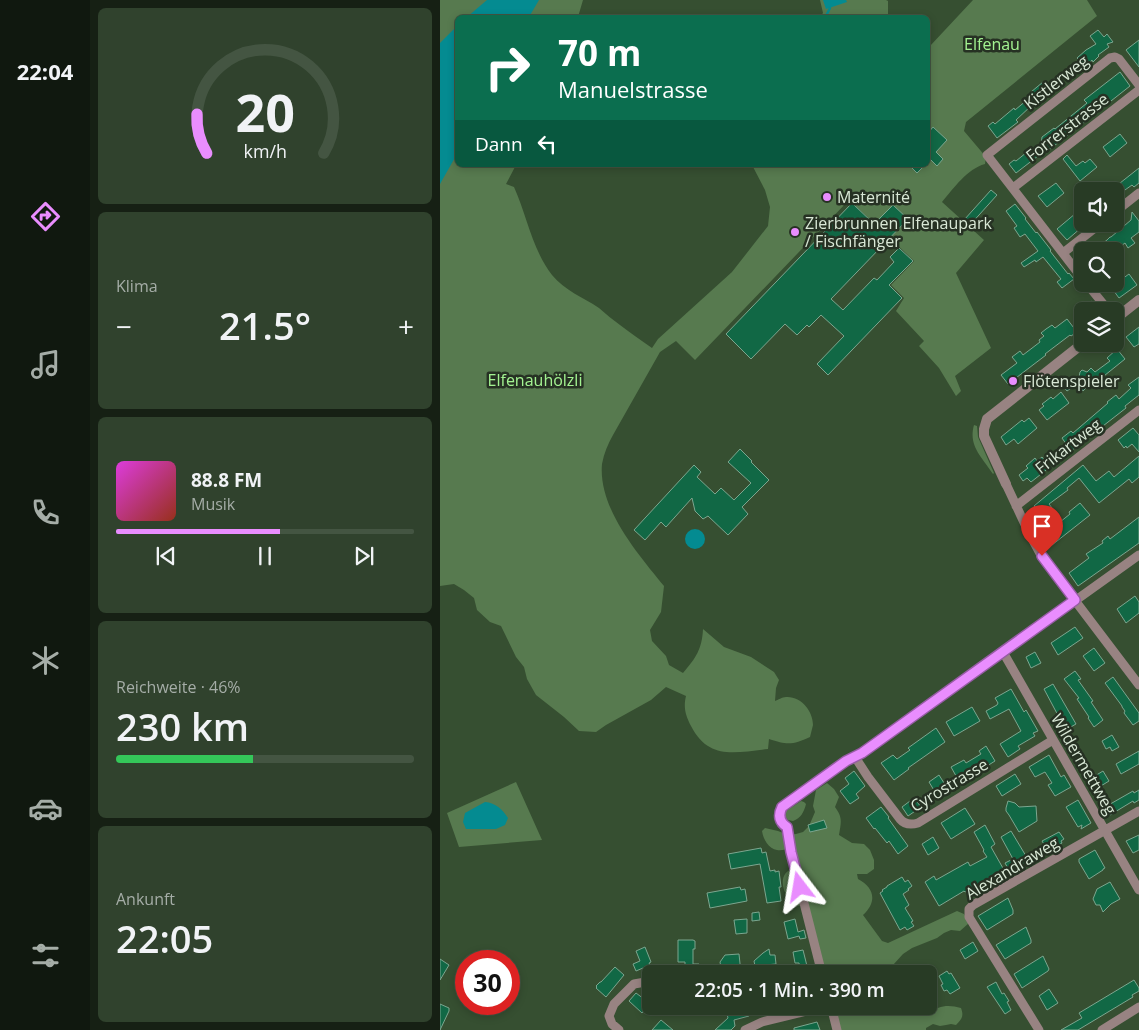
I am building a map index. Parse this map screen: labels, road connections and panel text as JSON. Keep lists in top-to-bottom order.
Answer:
{
  "streets": {
    "street": [
      "Kistlerweg",
      "Forrerstrasse",
      "Frikartweg",
      "Wildermettweg",
      "Cyrostrasse",
      "Alexandraweg"
    ]
  },
  "crossings": [
    ["Kistlerweg", "Forrerstrasse"],
    ["Wildermettweg", "Cyrostrasse"],
    ["Wildermettweg", "Alexandraweg"]
  ],
  "parks": ["Elfenau", "Elfenauhölzli"],
  "places": ["Maternité", "Zierbrunnen Elfenaupark / Fischfänger", "Flötenspieler"],
  "page": {
    "tabs": "22:04",
    "turn": ["70 m", "Manuelstrasse"],
    "then": "Dann",
    "tile": [
      "Klima",
      ["Reichweite · 46%", "230 km"],
      ["Ankunft", "22:05"]
    ],
    "heat": ["−", "21.5°", "+"],
    "song": ["88.8 FM", "Musik"],
    "limit": "30",
    "trip": "22:05 · 1 Min. · 390 m",
    "gauge": ["20", "km/h"]
  }
}
